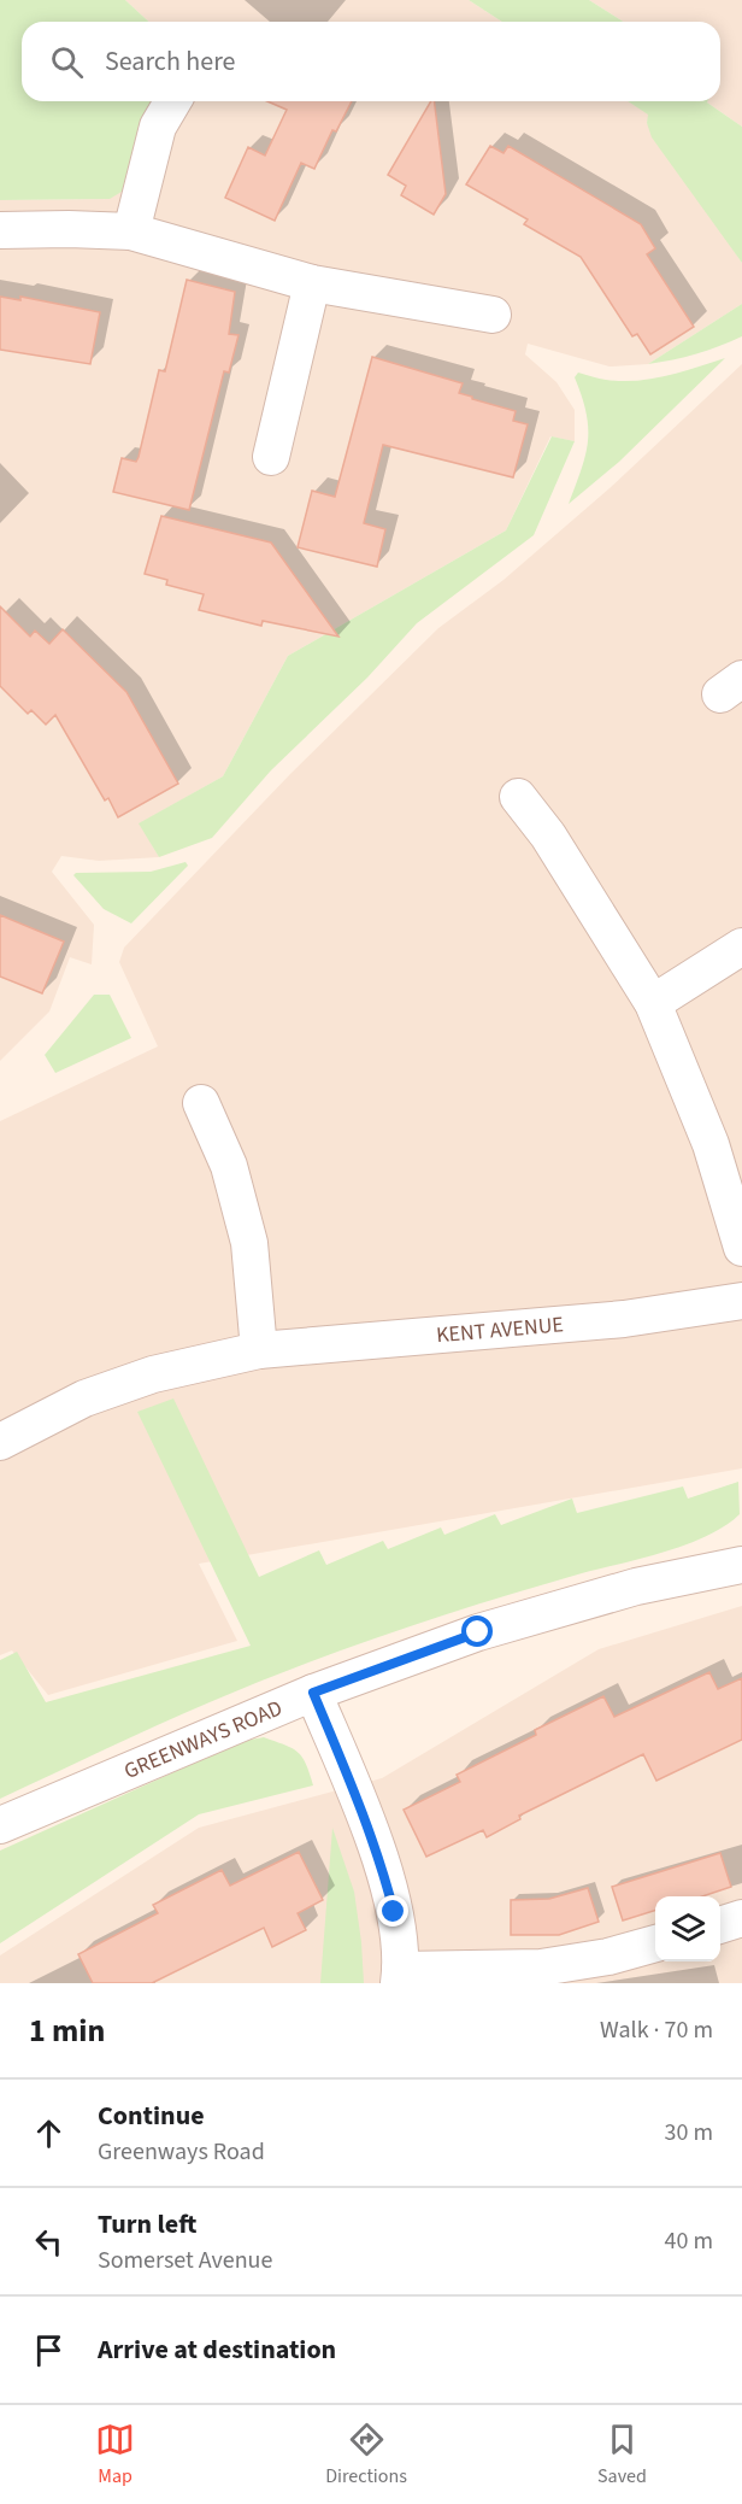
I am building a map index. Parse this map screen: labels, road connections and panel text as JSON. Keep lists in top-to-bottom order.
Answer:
{
  "streets": {
    "street": ["KENT AVENUE", "GREENWAYS ROAD"]
  },
  "page": {
    "search": "Search here",
    "heading": ["1 min", "Walk · 70 m"],
    "list": [
      ["Continue", "Greenways Road", "30 m"],
      ["Turn left", "Somerset Avenue", "40 m"],
      "Arrive at destination"
    ],
    "nav": ["Map", "Directions", "Saved"]
  }
}
